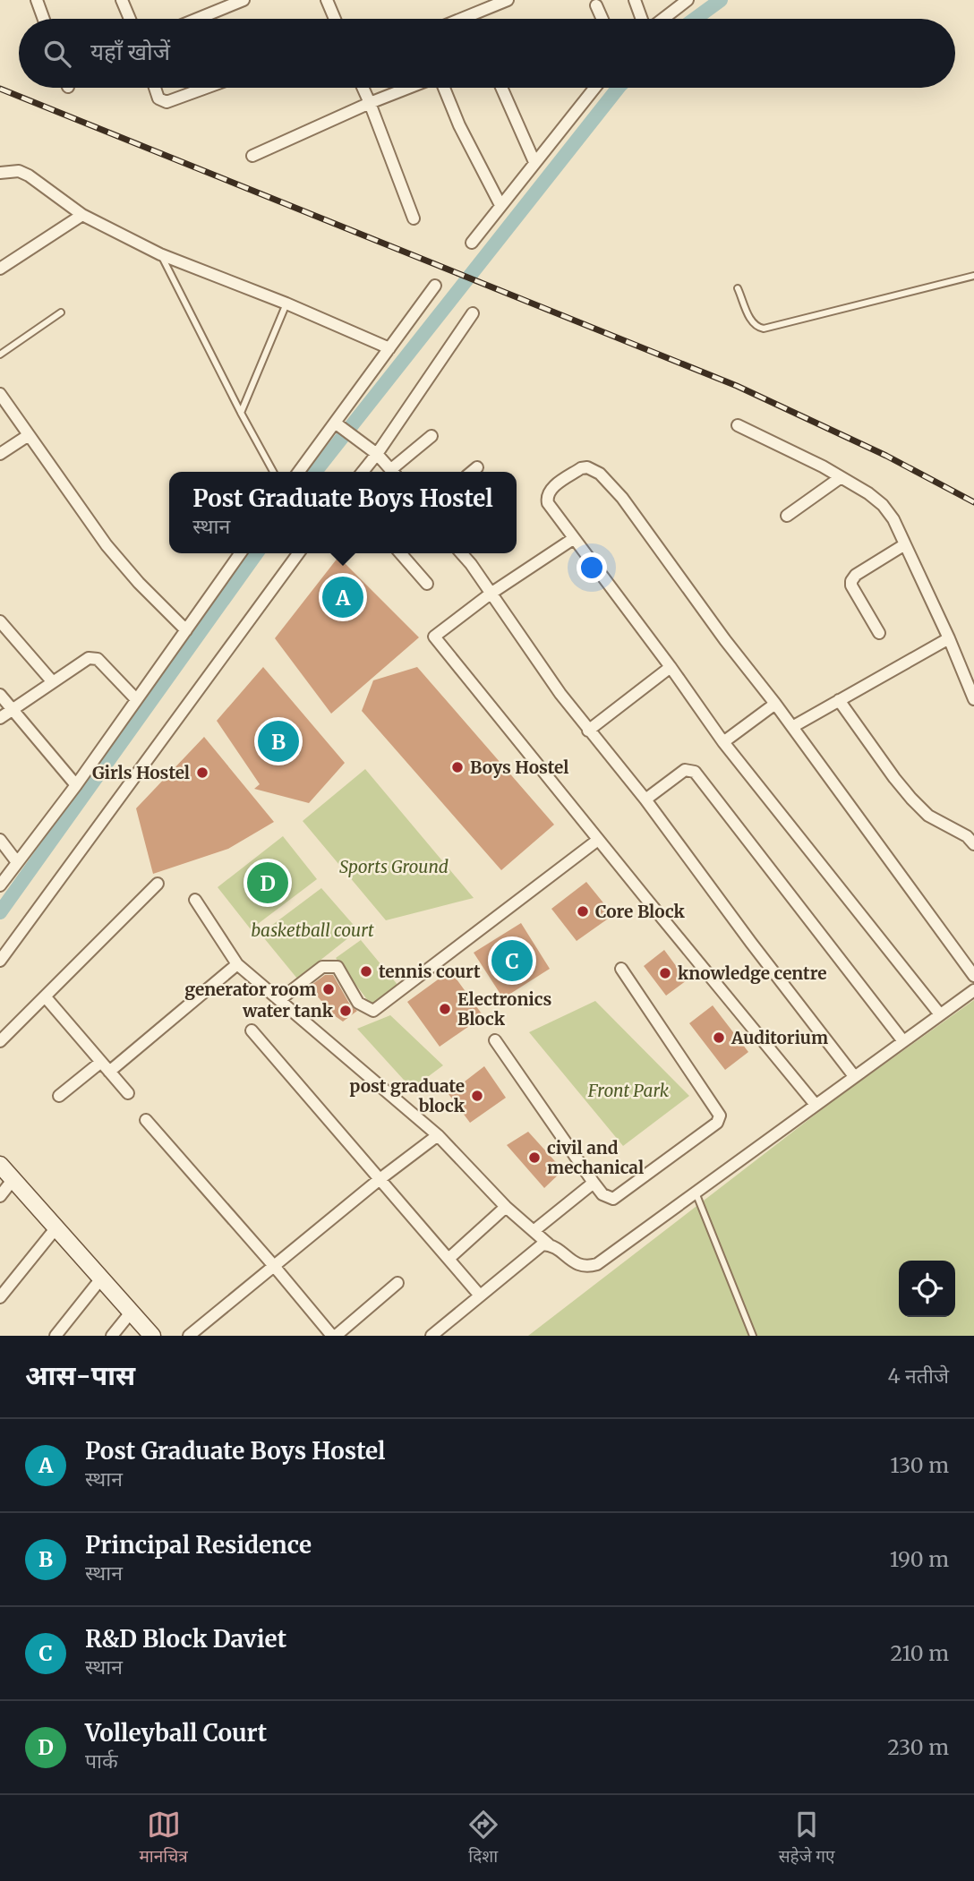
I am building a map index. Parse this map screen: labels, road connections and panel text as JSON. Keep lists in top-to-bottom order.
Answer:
{
  "parks": ["Sports Ground", "basketball court", "Front Park"],
  "places": [
    "Boys Hostel",
    "Girls Hostel",
    "Core Block",
    "tennis court",
    "knowledge centre",
    "generator room",
    "Electronics Block",
    "water tank",
    "Auditorium",
    "post graduate block",
    "civil and mechanical"
  ],
  "page": {
    "search": "यहाँ खोजें",
    "popup": ["Post Graduate Boys Hostel", "स्थान"],
    "pins": [
      "A",
      "B",
      "D",
      "C"
    ],
    "heading": ["आस-पास", "4 नतीजे"],
    "list": [
      {
        "mark": "A",
        "name": "Post Graduate Boys Hostel",
        "note": "स्थान",
        "value": "130 m"
      },
      {
        "mark": "B",
        "name": "Principal Residence",
        "note": "स्थान",
        "value": "190 m"
      },
      {
        "mark": "C",
        "name": "R&D Block Daviet",
        "note": "स्थान",
        "value": "210 m"
      },
      {
        "mark": "D",
        "name": "Volleyball Court",
        "note": "पार्क",
        "value": "230 m"
      }
    ],
    "nav": ["मानचित्र", "दिशा", "सहेजे गए"]
  }
}
